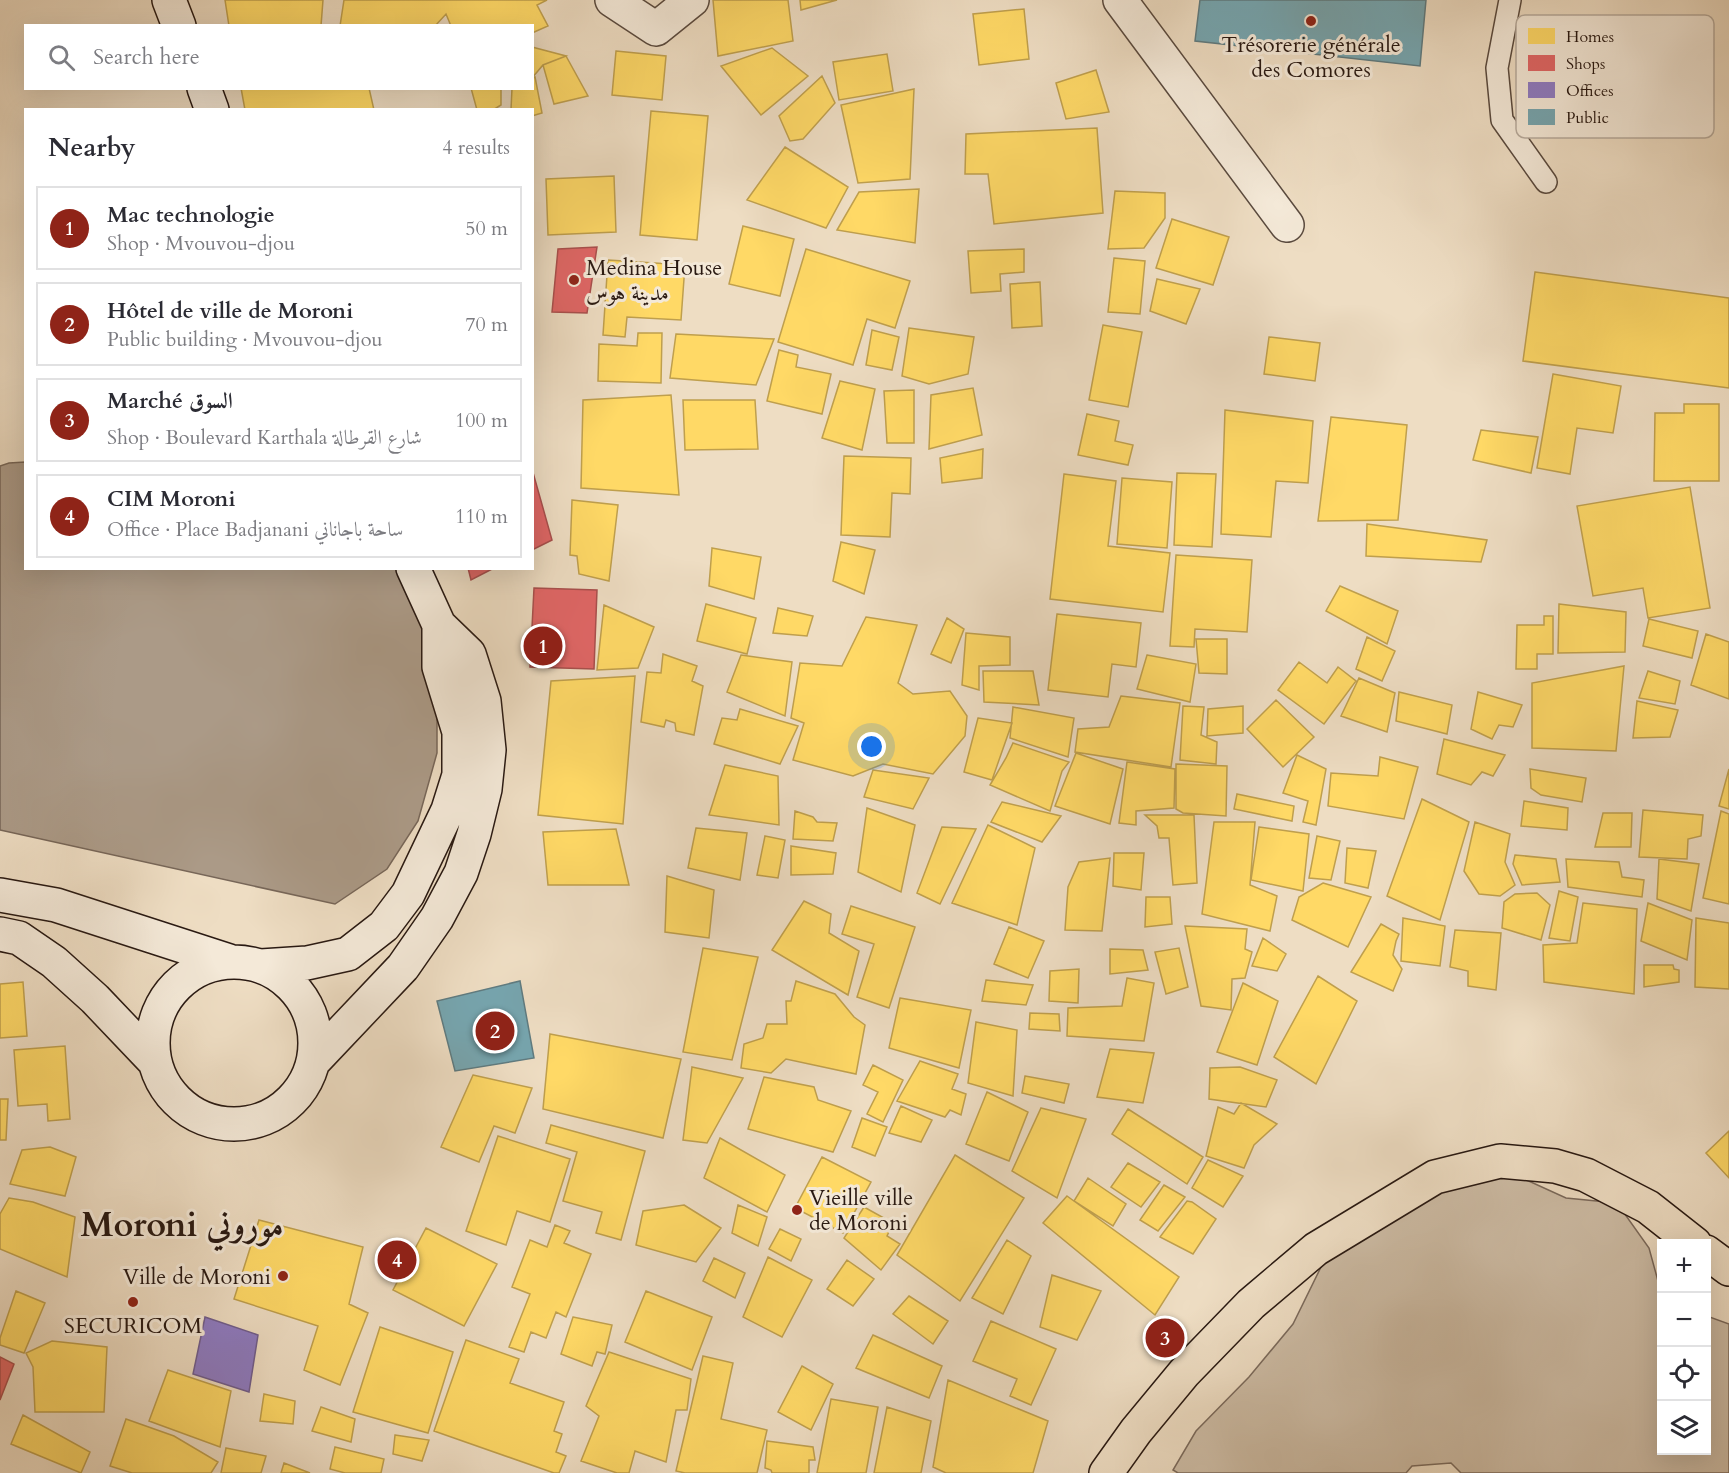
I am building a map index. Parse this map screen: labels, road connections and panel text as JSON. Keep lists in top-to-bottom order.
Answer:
{
  "districts": ["Moroni موروني"],
  "places": [
    "Trésorerie générale des Comores",
    "Medina House مدينة هوس",
    "Vieille ville de Moroni",
    "Ville de Moroni",
    "SECURICOM"
  ],
  "legend": [
    "Homes",
    "Shops",
    "Offices",
    "Public"
  ],
  "page": {
    "search": "Search here",
    "heading": ["Nearby", "4 results"],
    "list": [
      {
        "mark": "1",
        "name": "Mac technologie",
        "note": "Shop · Mvouvou-djou",
        "value": "50 m"
      },
      {
        "mark": "2",
        "name": "Hôtel de ville de Moroni",
        "note": "Public building · Mvouvou-djou",
        "value": "70 m"
      },
      {
        "mark": "3",
        "name": "Marché السوق",
        "note": "Shop · Boulevard Karthala شارع القرطالة",
        "value": "100 m"
      },
      {
        "mark": "4",
        "name": "CIM Moroni",
        "note": "Office · Place Badjanani ساحة باجاناني",
        "value": "110 m"
      }
    ],
    "pins": [
      "1",
      "2",
      "4",
      "3"
    ],
    "map_buttons": ["+", "−"]
  }
}
